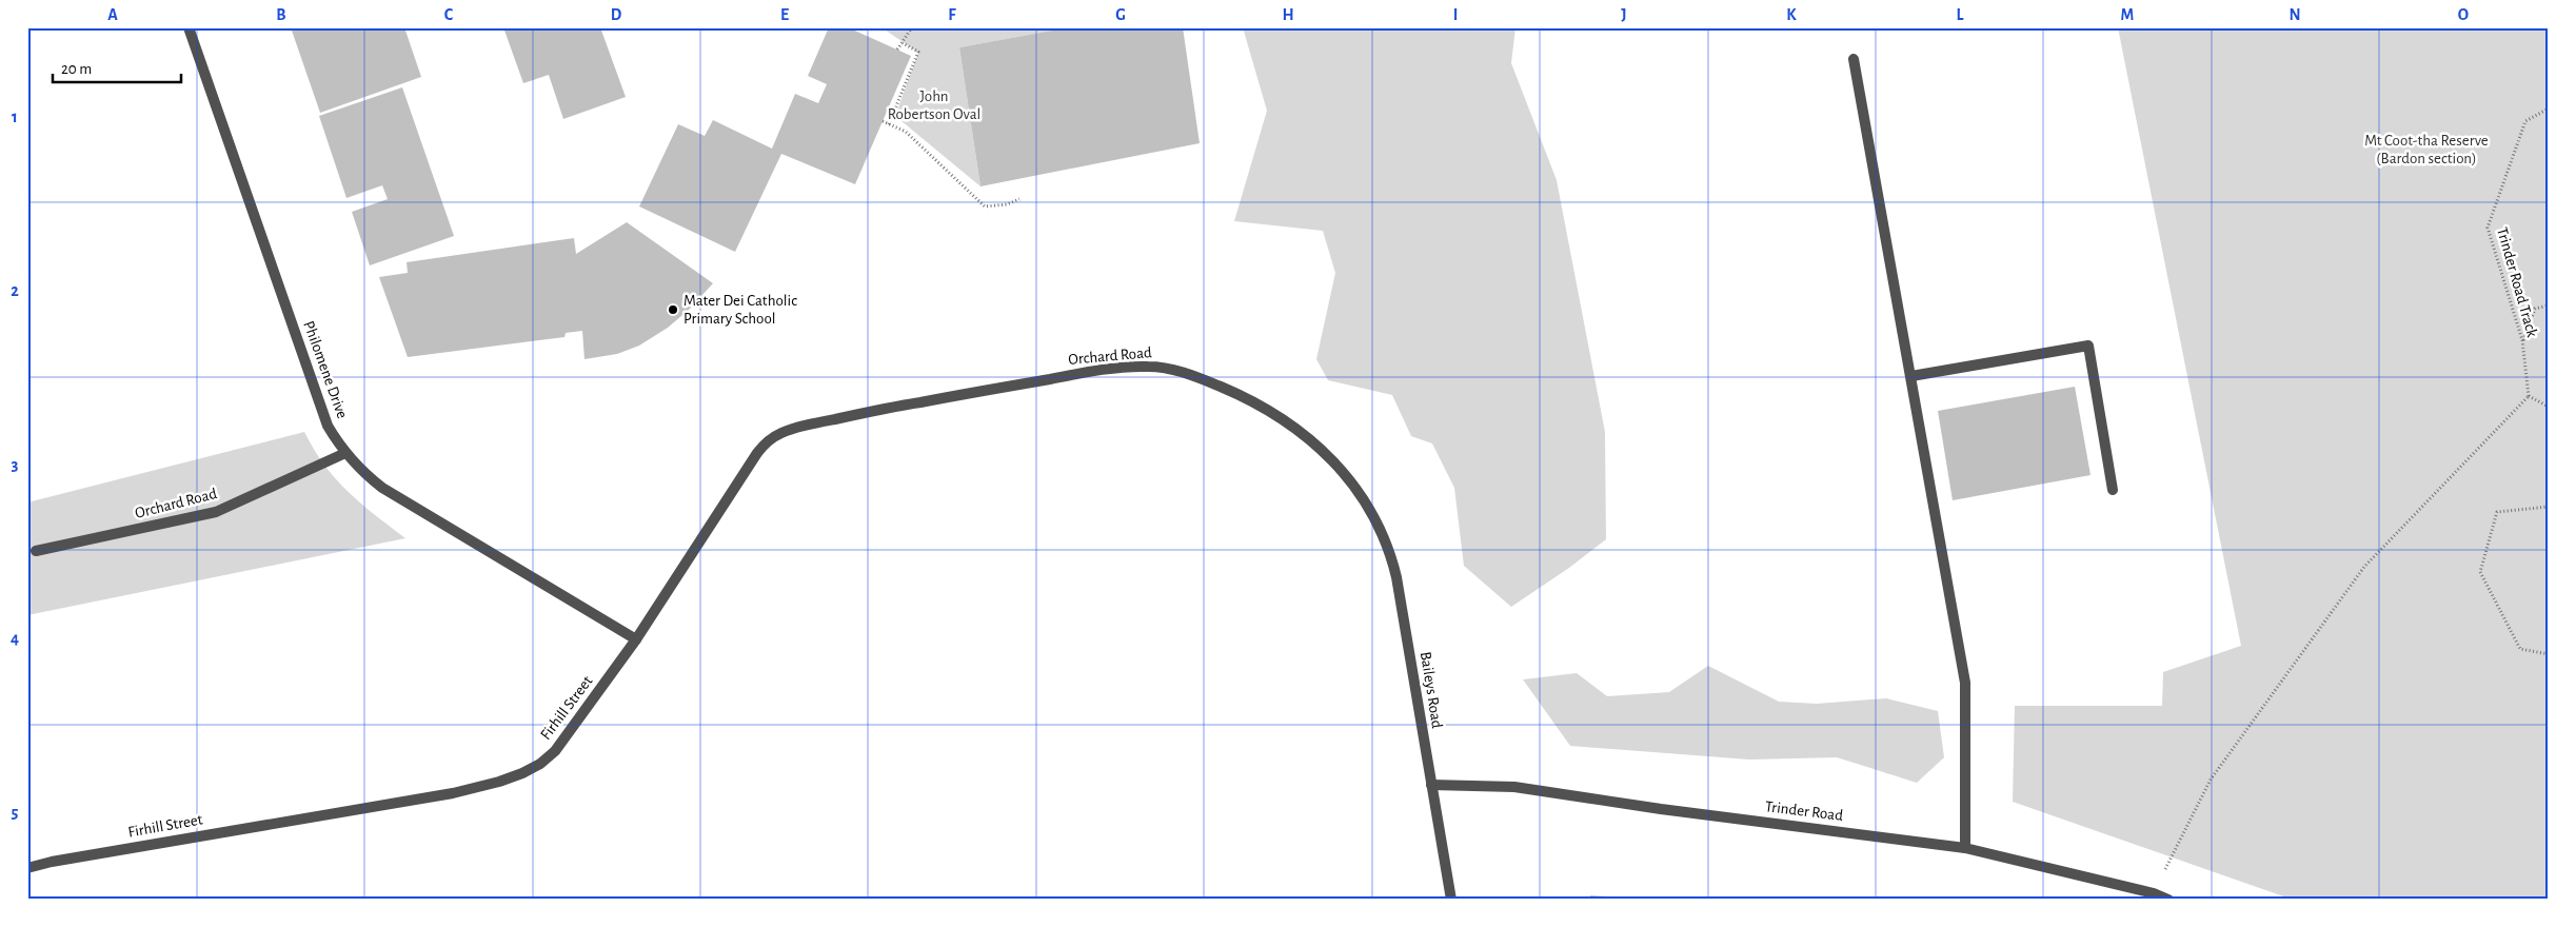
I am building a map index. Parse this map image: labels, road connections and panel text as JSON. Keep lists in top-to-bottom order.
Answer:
{
  "streets": {
    "street": [
      "Orchard Road",
      "Philomene Drive",
      "Baileys Road",
      "Firhill Street",
      "Trinder Road"
    ],
    "path": ["Trinder Road Track"]
  },
  "crossings": [
    ["Orchard Road", "Philomene Drive"],
    ["Orchard Road", "Baileys Road"],
    ["Orchard Road", "Firhill Street"],
    ["Philomene Drive", "Firhill Street"],
    ["Baileys Road", "Trinder Road"]
  ],
  "parks": ["John Robertson Oval", "Mt Coot-tha Reserve (Bardon section)"],
  "places": ["Mater Dei Catholic Primary School"],
  "scale_bar": "20 m",
  "grid": {
    "columns": [
      "A",
      "B",
      "C",
      "D",
      "E",
      "F",
      "G",
      "H",
      "I",
      "J",
      "K",
      "L",
      "M",
      "N",
      "O"
    ],
    "rows": [
      "1",
      "2",
      "3",
      "4",
      "5"
    ]
  }
}
